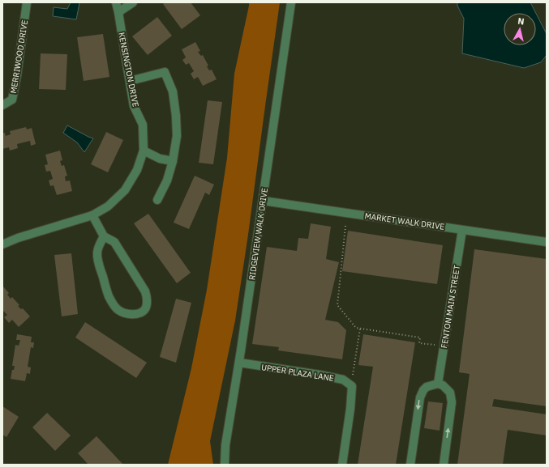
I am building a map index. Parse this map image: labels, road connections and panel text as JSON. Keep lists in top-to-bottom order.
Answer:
{
  "streets": {
    "street": [
      "MERRIWOOD DRIVE",
      "KENSINGTON DRIVE",
      "MARKET WALK DRIVE",
      "RIDGEVIEW WALK DRIVE",
      "FENTON MAIN STREET",
      "UPPER PLAZA LANE"
    ]
  },
  "crossings": [
    ["MARKET WALK DRIVE", "RIDGEVIEW WALK DRIVE"],
    ["MARKET WALK DRIVE", "FENTON MAIN STREET"],
    ["RIDGEVIEW WALK DRIVE", "UPPER PLAZA LANE"]
  ],
  "north": "top"
}
